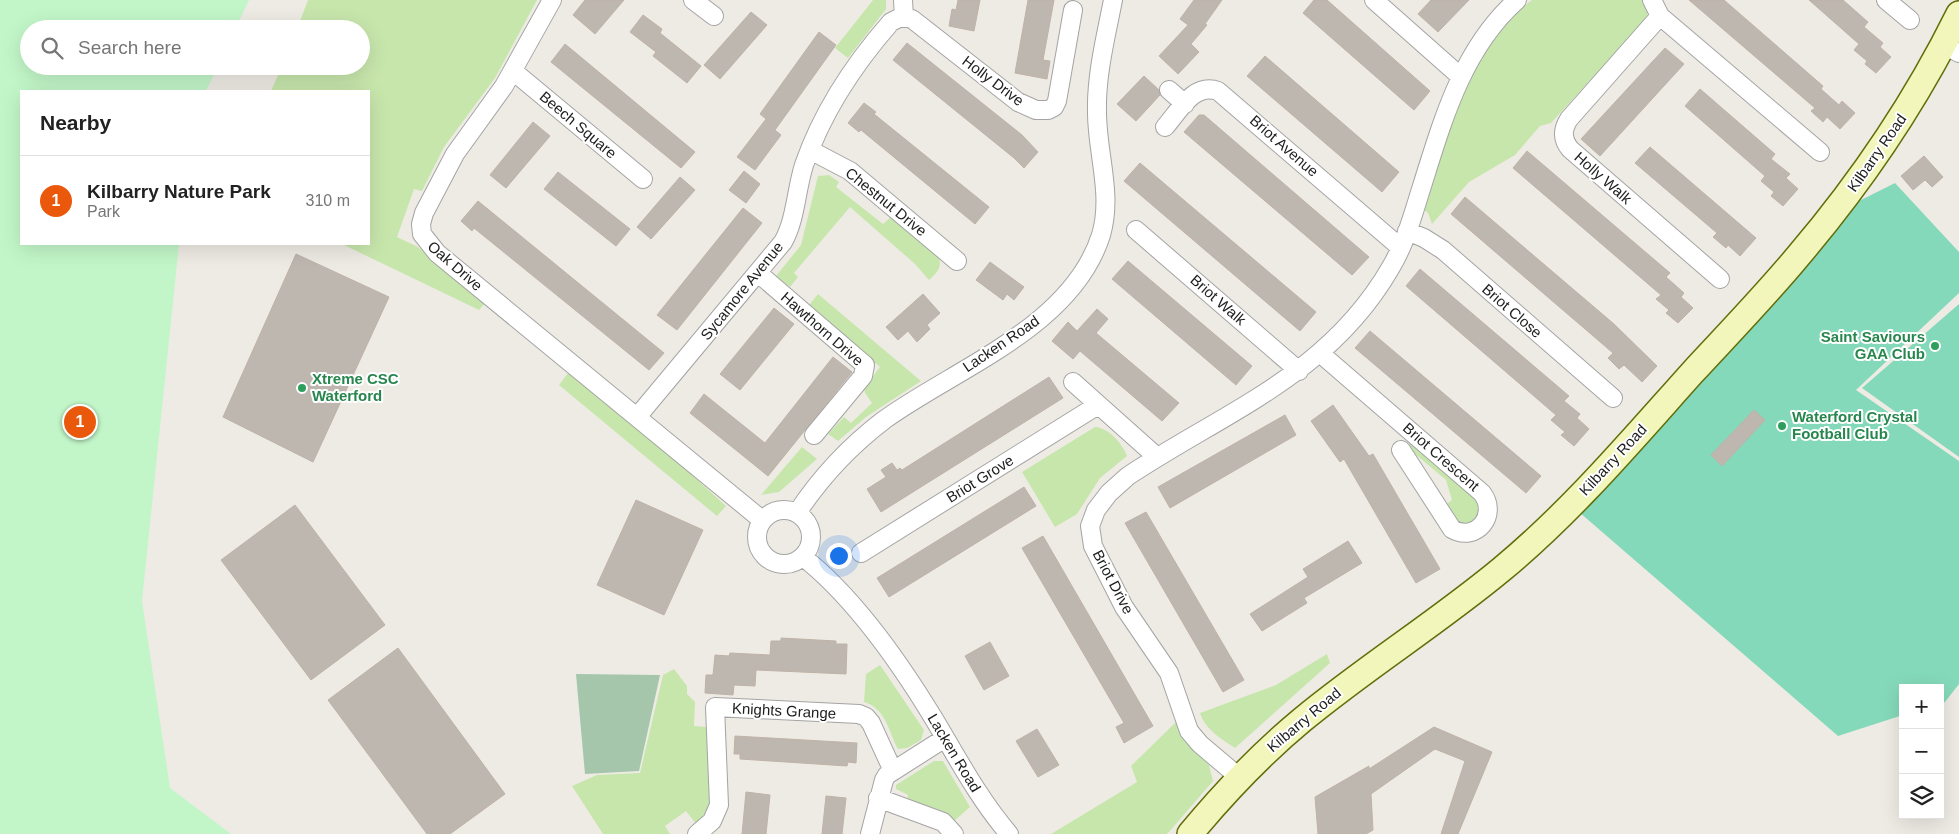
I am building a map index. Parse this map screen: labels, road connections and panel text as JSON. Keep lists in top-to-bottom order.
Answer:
{
  "streets": {
    "street": [
      "Holly Drive",
      "Beech Square",
      "Briot Avenue",
      "Kilbarry Road",
      "Holly Walk",
      "Chestnut Drive",
      "Oak Drive",
      "Sycamore Avenue",
      "Briot Walk",
      "Briot Close",
      "Hawthorn Drive",
      "Lacken Road",
      "Briot Crescent",
      "Briot Grove",
      "Briot Drive",
      "Knights Grange"
    ]
  },
  "crossings": [
    ["Holly Drive", "Sycamore Avenue"],
    ["Beech Square", "Oak Drive"],
    ["Briot Avenue", "Briot Drive"],
    ["Kilbarry Road", "Briot Drive"],
    ["Chestnut Drive", "Sycamore Avenue"],
    ["Oak Drive", "Sycamore Avenue"],
    ["Sycamore Avenue", "Hawthorn Drive"],
    ["Briot Walk", "Briot Drive"],
    ["Briot Close", "Briot Drive"],
    ["Briot Crescent", "Briot Drive"]
  ],
  "places": ["Saint Saviours GAA Club", "Xtreme CSC Waterford", "Waterford Crystal Football Club"],
  "page": {
    "search": "Search here",
    "heading": "Nearby",
    "list": [
      {
        "mark": "1",
        "name": "Kilbarry Nature Park",
        "note": "Park",
        "value": "310 m"
      }
    ],
    "pins": "1",
    "map_buttons": ["+", "−"]
  }
}
